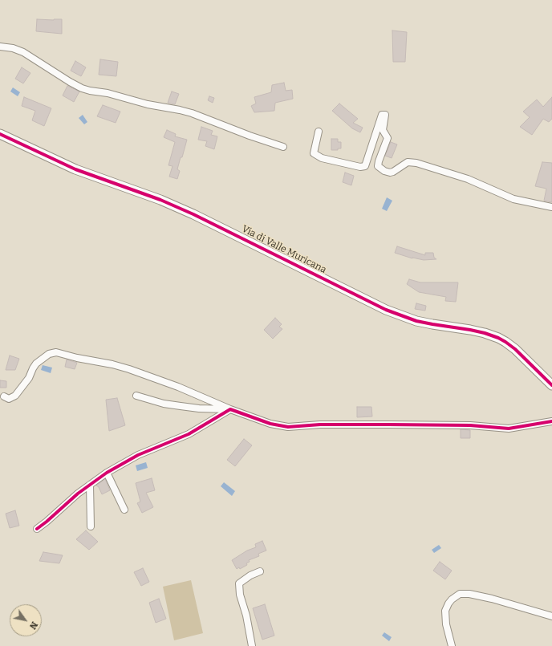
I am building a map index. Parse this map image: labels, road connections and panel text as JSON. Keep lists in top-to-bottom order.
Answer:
{
  "streets": {
    "street": ["Via di Valle Muricana"]
  },
  "north": "bottom right"
}
